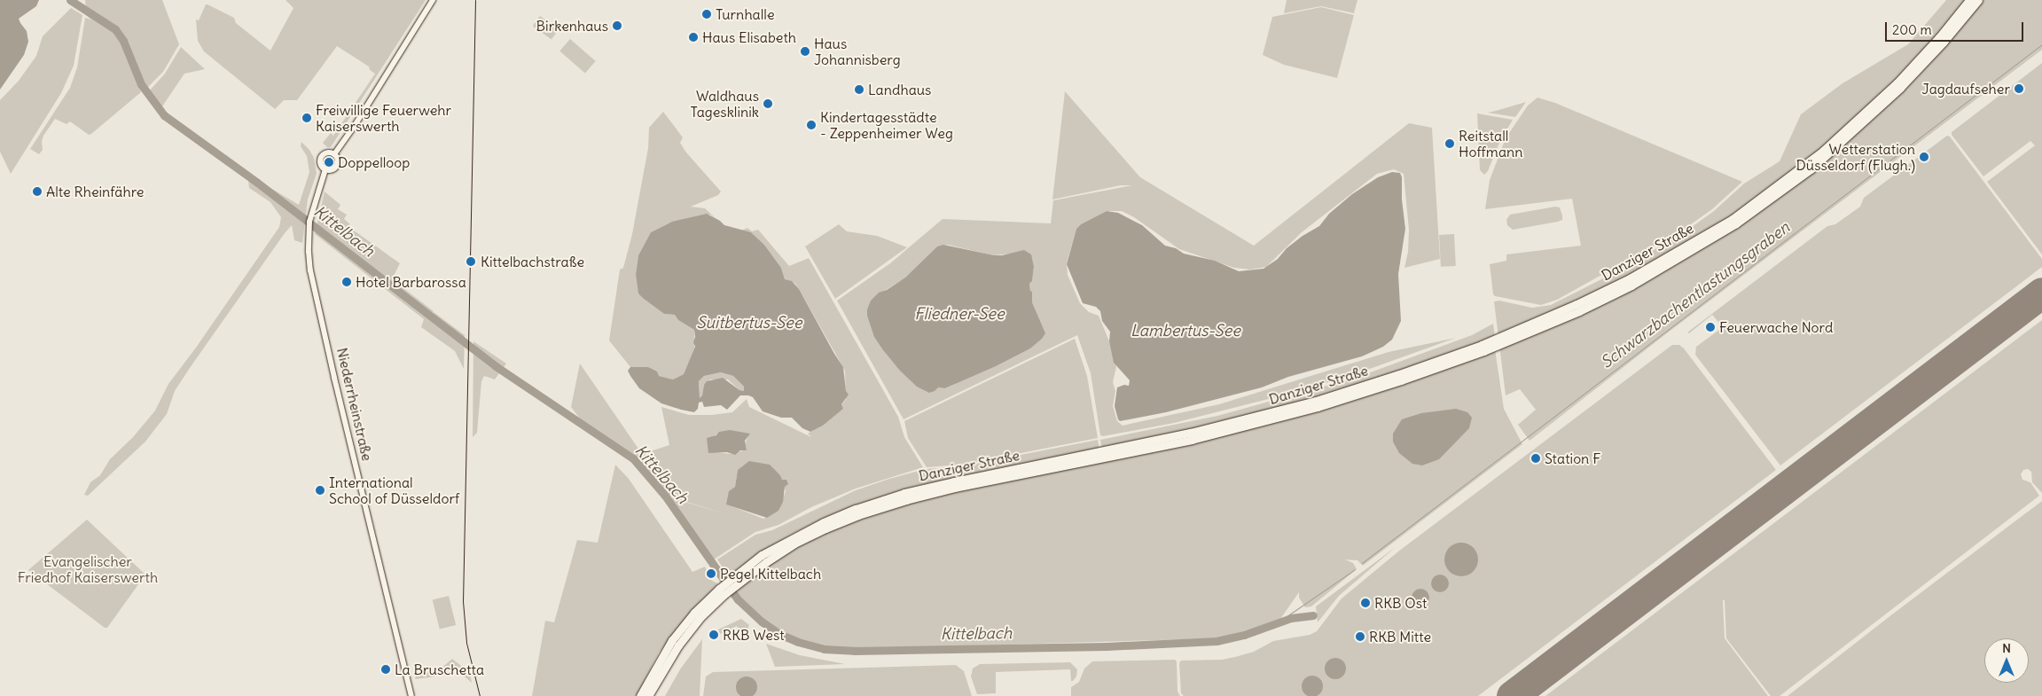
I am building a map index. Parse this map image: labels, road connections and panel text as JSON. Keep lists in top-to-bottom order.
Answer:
{
  "streets": {
    "highway": ["Danziger Straße"],
    "main road": ["Niederrheinstraße"]
  },
  "water": [
    "Kittelbach",
    "Schwarzbachentlastungsgraben",
    "Fliedner-See",
    "Suitbertus-See",
    "Lambertus-See"
  ],
  "parks": ["Evangelischer Friedhof Kaiserswerth"],
  "places": [
    "Turnhalle",
    "Birkenhaus",
    "Haus Elisabeth",
    "Haus Johannisberg",
    "Jagdaufseher",
    "Landhaus",
    "Waldhaus Tagesklinik",
    "Freiwillige Feuerwehr Kaiserswerth",
    "Kindertagesstädte - Zeppenheimer Weg",
    "Reitstall Hoffmann",
    "Wetterstation Düsseldorf (Flugh.)",
    "Doppelloop",
    "Alte Rheinfähre",
    "Kittelbachstraße",
    "Hotel Barbarossa",
    "Feuerwache Nord",
    "Station F",
    "International School of Düsseldorf",
    "Pegel Kittelbach",
    "RKB Ost",
    "RKB West",
    "RKB Mitte",
    "La Bruschetta"
  ],
  "scale_bar": "200 m",
  "north": "top"
}
